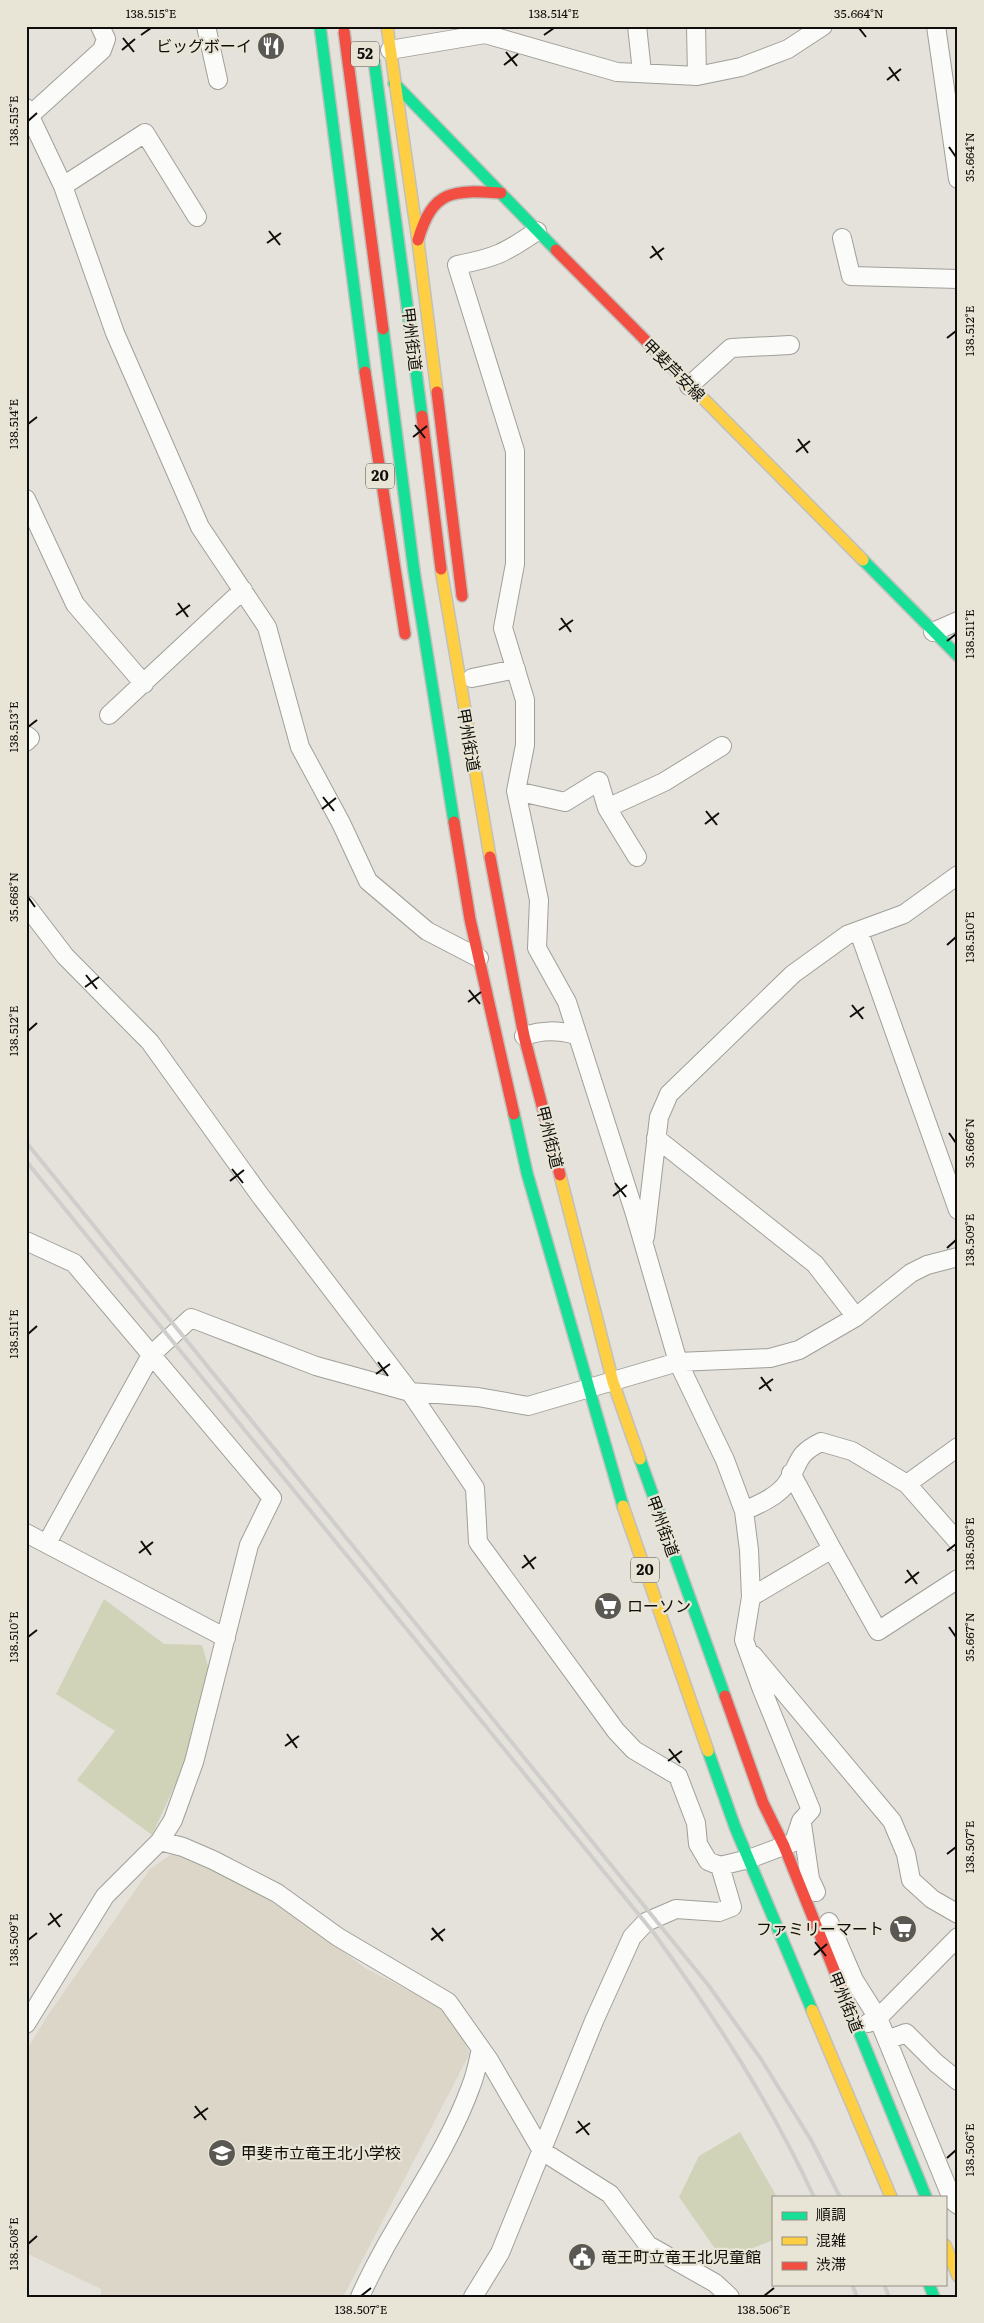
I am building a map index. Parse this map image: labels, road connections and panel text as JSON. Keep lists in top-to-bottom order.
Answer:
{
  "streets": {
    "main road": [
      "52",
      "甲州街道",
      "甲斐芦安線",
      "20"
    ]
  },
  "crossings": [
    ["52", "甲州街道"],
    ["52", "甲斐芦安線"],
    ["甲州街道", "20"]
  ],
  "places": {
    "restaurant": ["ビッグボーイ"],
    "supermarket": ["ローソン", "ファミリーマート"],
    "school or university": ["甲斐市立竜王北小学校"],
    "public building": ["竜王町立竜王北児童館"]
  },
  "legend": ["順調", "混雑", "渋滞"],
  "coordinates": [
    "138.515°E",
    "138.514°E",
    "35.664°N",
    "138.512°E",
    "138.511°E",
    "138.513°E",
    "35.668°N",
    "138.510°E",
    "35.666°N",
    "138.509°E",
    "138.508°E",
    "35.667°N",
    "138.507°E",
    "138.506°E"
  ]
}
